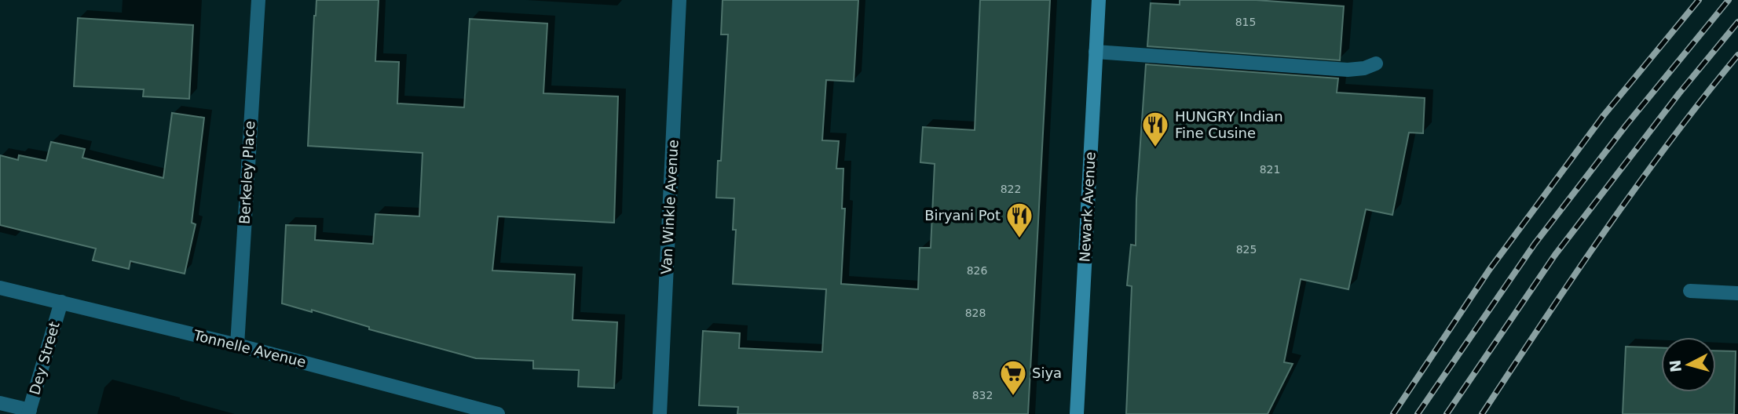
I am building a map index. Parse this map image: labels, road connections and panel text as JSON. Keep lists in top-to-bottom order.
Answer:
{
  "streets": {
    "main road": ["Newark Avenue"],
    "street": [
      "Berkeley Place",
      "Van Winkle Avenue",
      "Tonnelle Avenue",
      "Dey Street"
    ]
  },
  "crossings": [
    ["Berkeley Place", "Tonnelle Avenue"],
    ["Tonnelle Avenue", "Dey Street"]
  ],
  "places": {
    "restaurant": ["HUNGRY Indian Fine Cusine", "Biryani Pot"],
    "supermarket": ["Siya"]
  },
  "house_numbers": [
    "815",
    "821",
    "822",
    "825",
    "826",
    "828",
    "832"
  ],
  "north": "left"
}
